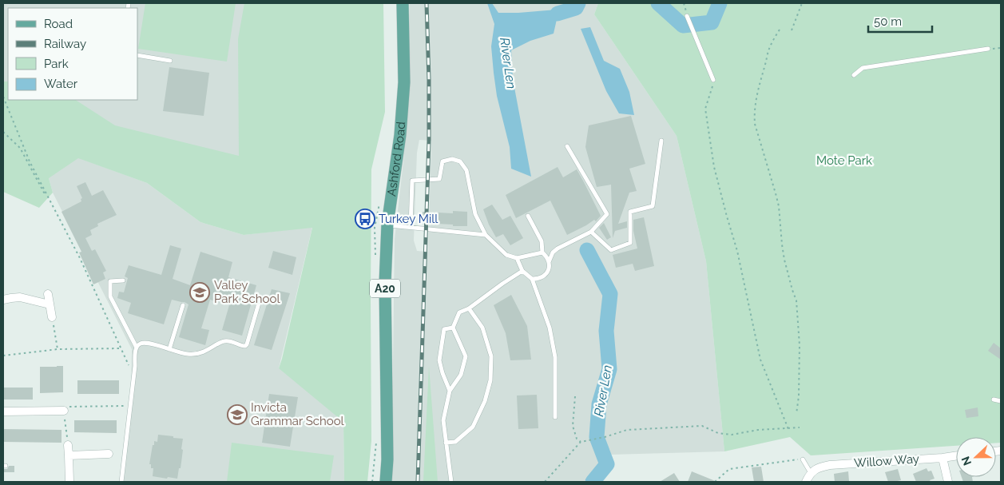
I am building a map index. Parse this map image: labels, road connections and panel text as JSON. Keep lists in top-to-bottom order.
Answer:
{
  "streets": {
    "main road": ["Ashford Road", "A20"],
    "street": ["Willow Way"]
  },
  "water": ["River Len"],
  "parks": ["Mote Park"],
  "places": {
    "bus stop": ["Turkey Mill"],
    "school or university": ["Valley Park School", "Invicta Grammar School"]
  },
  "legend": [
    "Road",
    "Railway",
    "Park",
    "Water"
  ],
  "scale_bar": "50 m",
  "north": "left"
}
